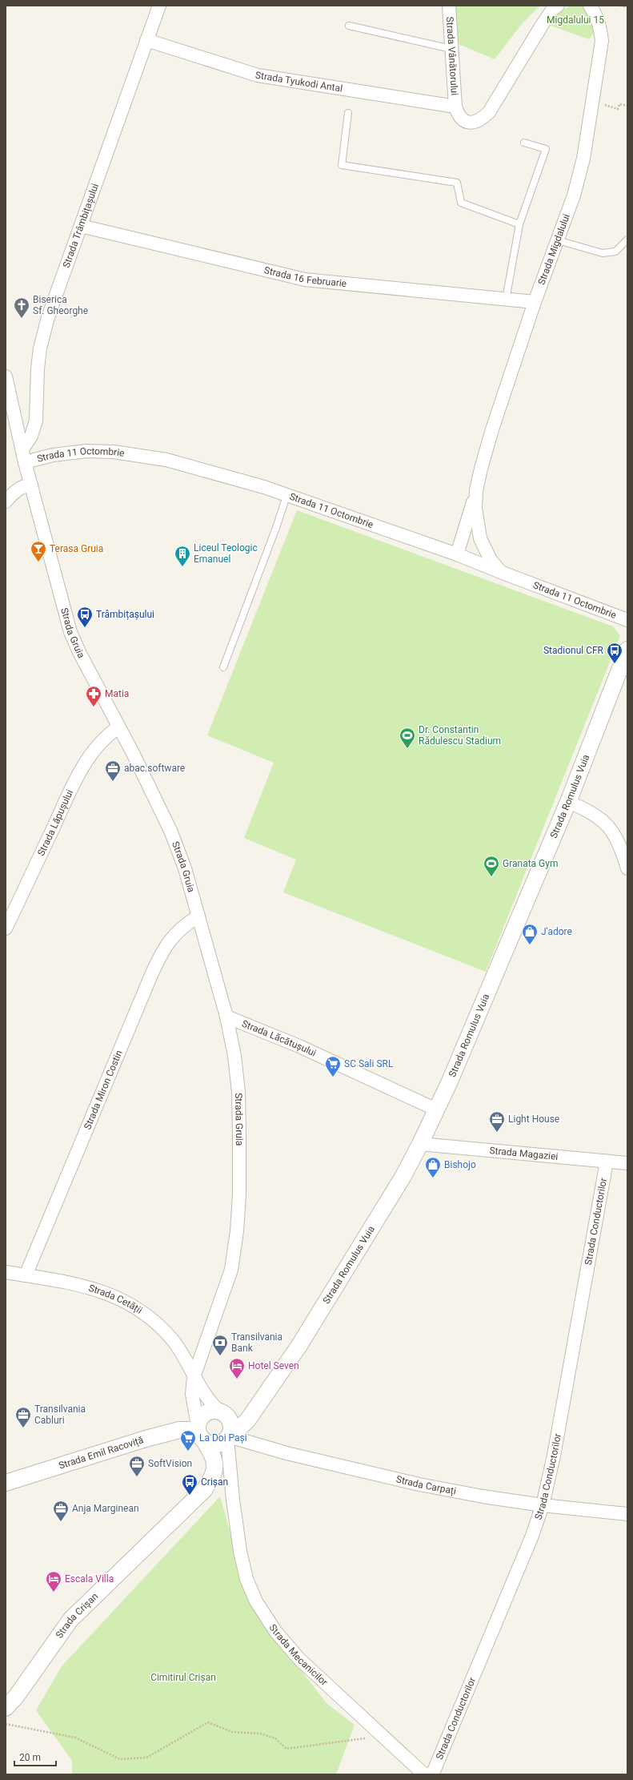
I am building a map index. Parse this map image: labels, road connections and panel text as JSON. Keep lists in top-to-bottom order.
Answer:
{
  "streets": {
    "street": [
      "Strada Vânătorului",
      "Strada Tyukodi Antal",
      "Strada Trâmbițașului",
      "Strada Migdalului",
      "Strada 16 Februarie",
      "Strada 11 Octombrie",
      "Strada Gruia",
      "Strada Romulus Vuia",
      "Strada Lăpușului",
      "Strada Lăcătușului",
      "Strada Miron Costin",
      "Strada Magaziei",
      "Strada Conductorilor",
      "Strada Cetății",
      "Strada Emil Racoviță",
      "Strada Carpați",
      "Strada Crișan",
      "Strada Mecanicilor"
    ]
  },
  "crossings": [
    ["Strada Vânătorului", "Strada Tyukodi Antal"],
    ["Strada Tyukodi Antal", "Strada Trâmbițașului"],
    ["Strada Trâmbițașului", "Strada 16 Februarie"],
    ["Strada Trâmbițașului", "Strada Gruia"],
    ["Strada Migdalului", "Strada 16 Februarie"],
    ["Strada Migdalului", "Strada 11 Octombrie"],
    ["Strada 11 Octombrie", "Strada Gruia"],
    ["Strada Gruia", "Strada Lăpușului"],
    ["Strada Gruia", "Strada Lăcătușului"],
    ["Strada Gruia", "Strada Miron Costin"],
    ["Strada Gruia", "Strada Cetății"],
    ["Strada Romulus Vuia", "Strada Lăcătușului"],
    ["Strada Romulus Vuia", "Strada Magaziei"],
    ["Strada Romulus Vuia", "Strada Cetății"],
    ["Strada Romulus Vuia", "Strada Emil Racoviță"],
    ["Strada Romulus Vuia", "Strada Carpați"],
    ["Strada Romulus Vuia", "Strada Mecanicilor"],
    ["Strada Miron Costin", "Strada Cetății"],
    ["Strada Magaziei", "Strada Conductorilor"],
    ["Strada Conductorilor", "Strada Carpați"],
    ["Strada Cetății", "Strada Emil Racoviță"],
    ["Strada Cetății", "Strada Carpați"],
    ["Strada Cetății", "Strada Mecanicilor"],
    ["Strada Emil Racoviță", "Strada Carpați"],
    ["Strada Emil Racoviță", "Strada Mecanicilor"],
    ["Strada Carpați", "Strada Mecanicilor"],
    ["Strada Crișan", "Strada Mecanicilor"]
  ],
  "parks": ["Migdalului 15", "Cimitirul Crișan"],
  "places": {
    "church": ["Biserica Sf. Gheorghe"],
    "bar": ["Terasa Gruia"],
    "building": ["Liceul Teologic Emanuel"],
    "bus stop": ["Trâmbițașului", "Stadionul CFR", "Crișan"],
    "pharmacy": ["Matia"],
    "sports": ["Dr. Constantin Rădulescu Stadium", "Granata Gym"],
    "office": [
      "abac.software",
      "Light House",
      "Transilvania Cabluri",
      "SoftVision",
      "Anja Marginean"
    ],
    "shop": ["J'adore", "Bishojo"],
    "supermarket": ["SC Sali SRL", "La Doi Pași"],
    "bank": ["Transilvania Bank"],
    "hotel": ["Hotel Seven", "Escala Villa"]
  },
  "scale_bar": "20 m"
}
